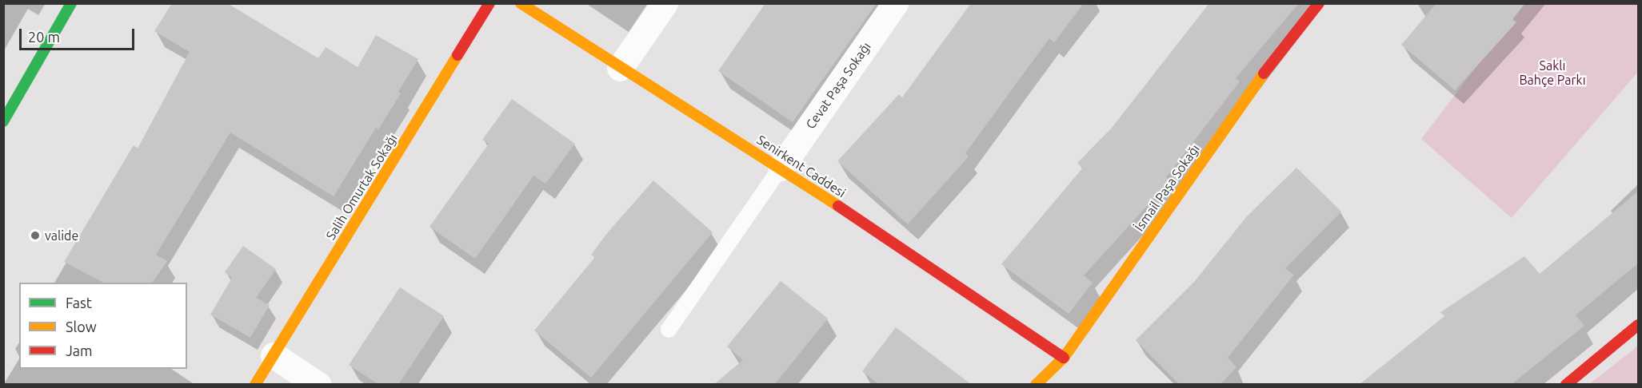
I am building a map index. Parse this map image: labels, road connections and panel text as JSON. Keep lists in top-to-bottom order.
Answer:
{
  "streets": {
    "street": [
      "Cevat Paşa Sokağı",
      "Senirkent Caddesi",
      "Salih Omurtak Sokağı",
      "İsmail Paşa Sokağı"
    ]
  },
  "crossings": [
    ["Cevat Paşa Sokağı", "Senirkent Caddesi"],
    ["Senirkent Caddesi", "İsmail Paşa Sokağı"]
  ],
  "parks": ["Saklı Bahçe Parkı"],
  "places": ["valide"],
  "legend": ["Fast", "Slow", "Jam"],
  "scale_bar": "20 m"
}
